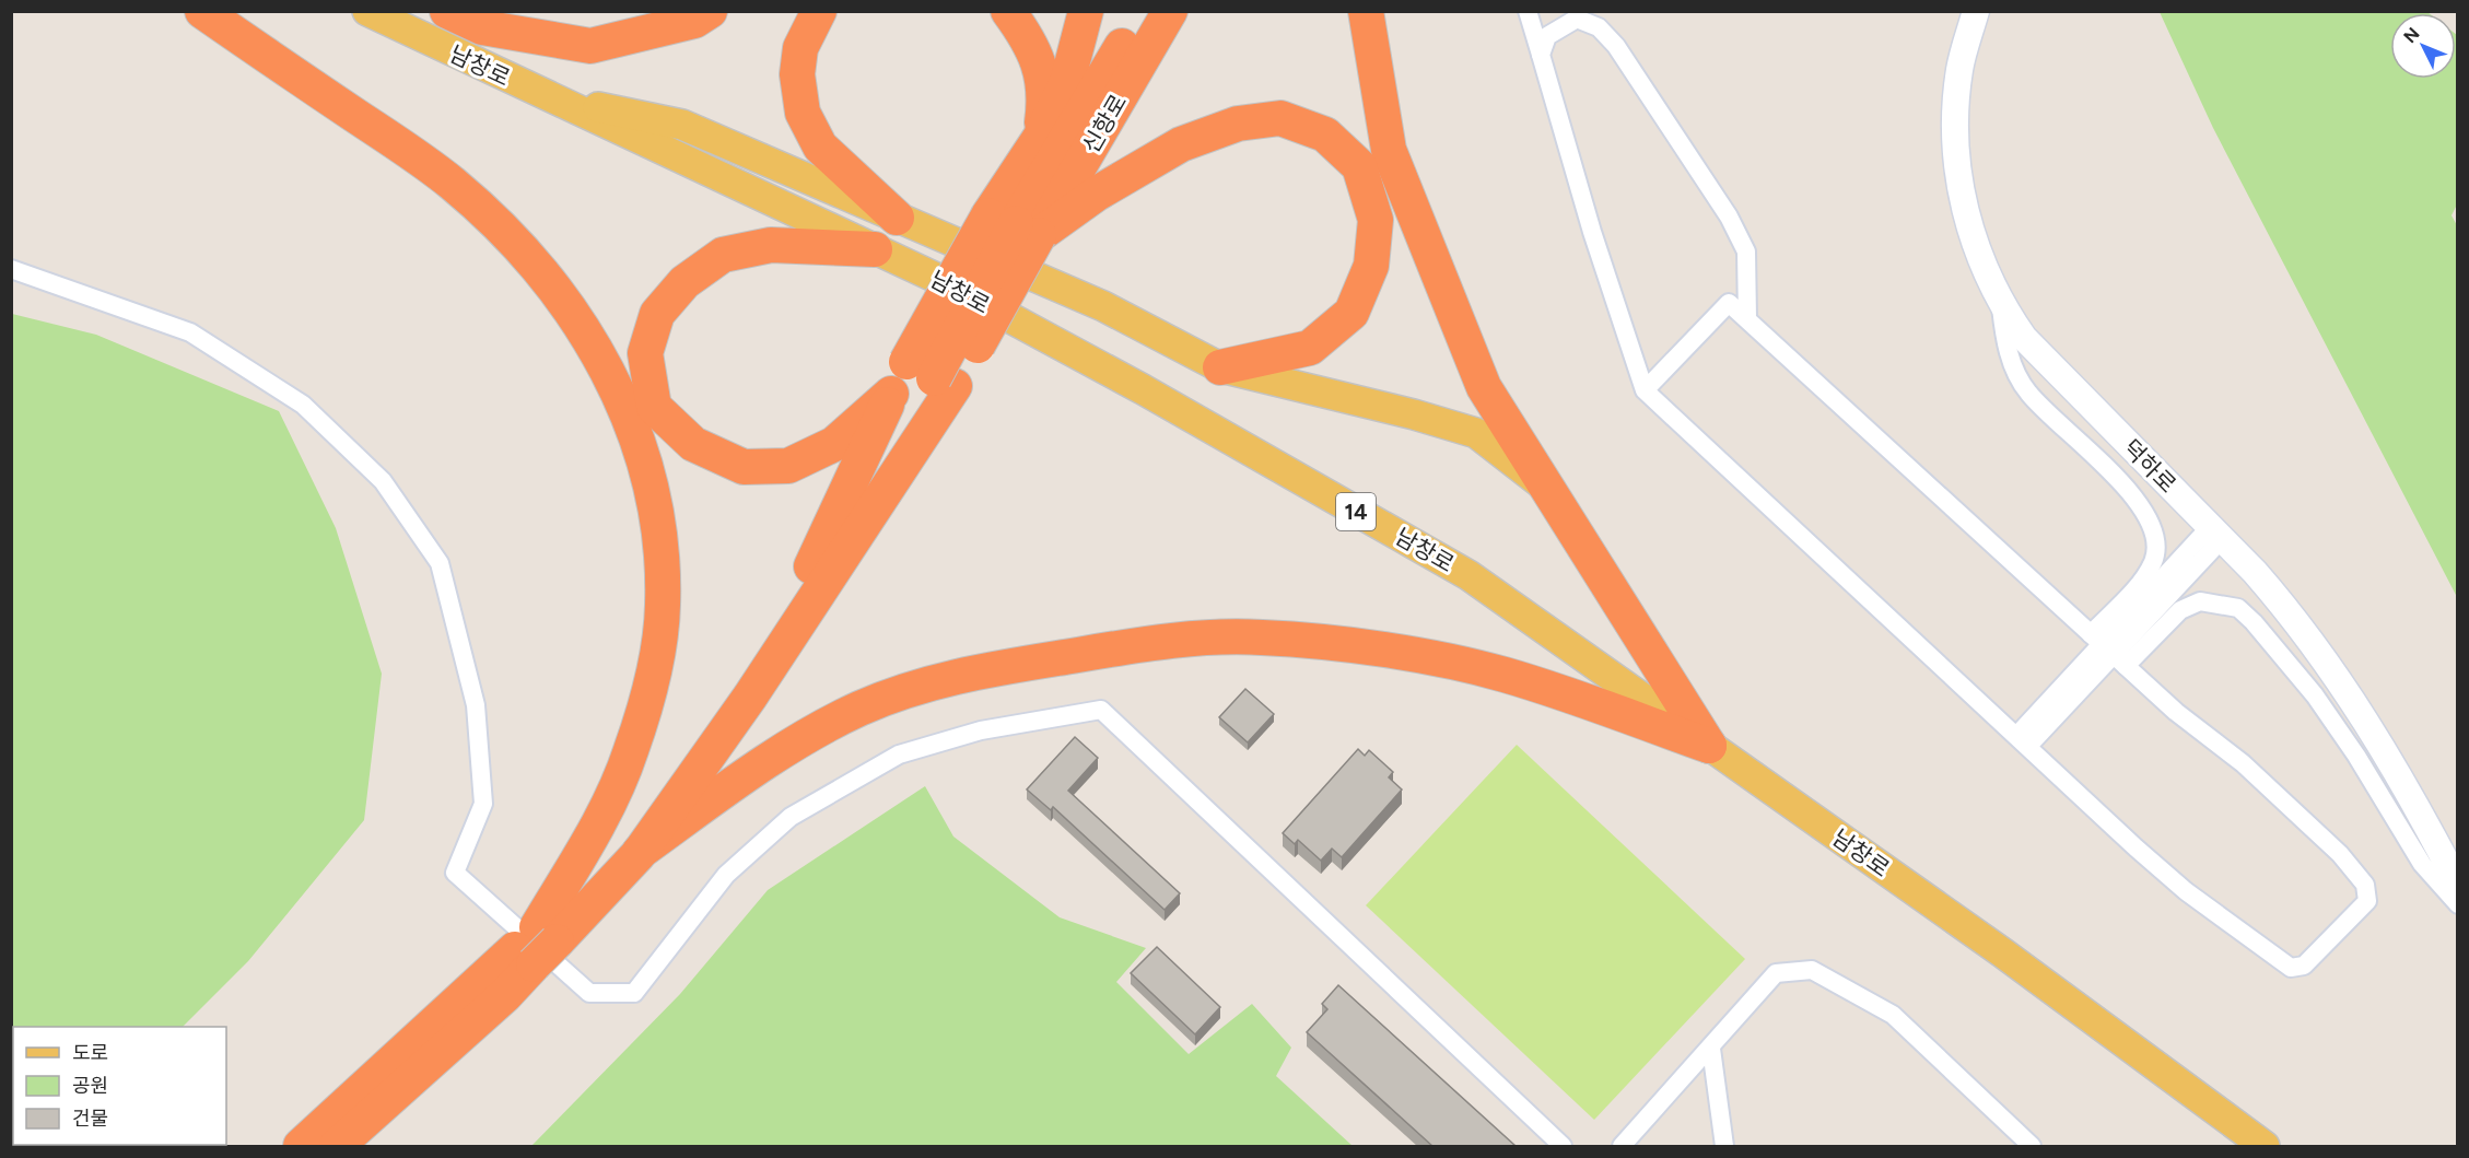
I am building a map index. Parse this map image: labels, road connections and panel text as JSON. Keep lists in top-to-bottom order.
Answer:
{
  "streets": {
    "highway": ["신항로"],
    "main road": ["남창로", "덕하로", "14"]
  },
  "legend": ["도로", "공원", "건물"],
  "north": "top left"
}
